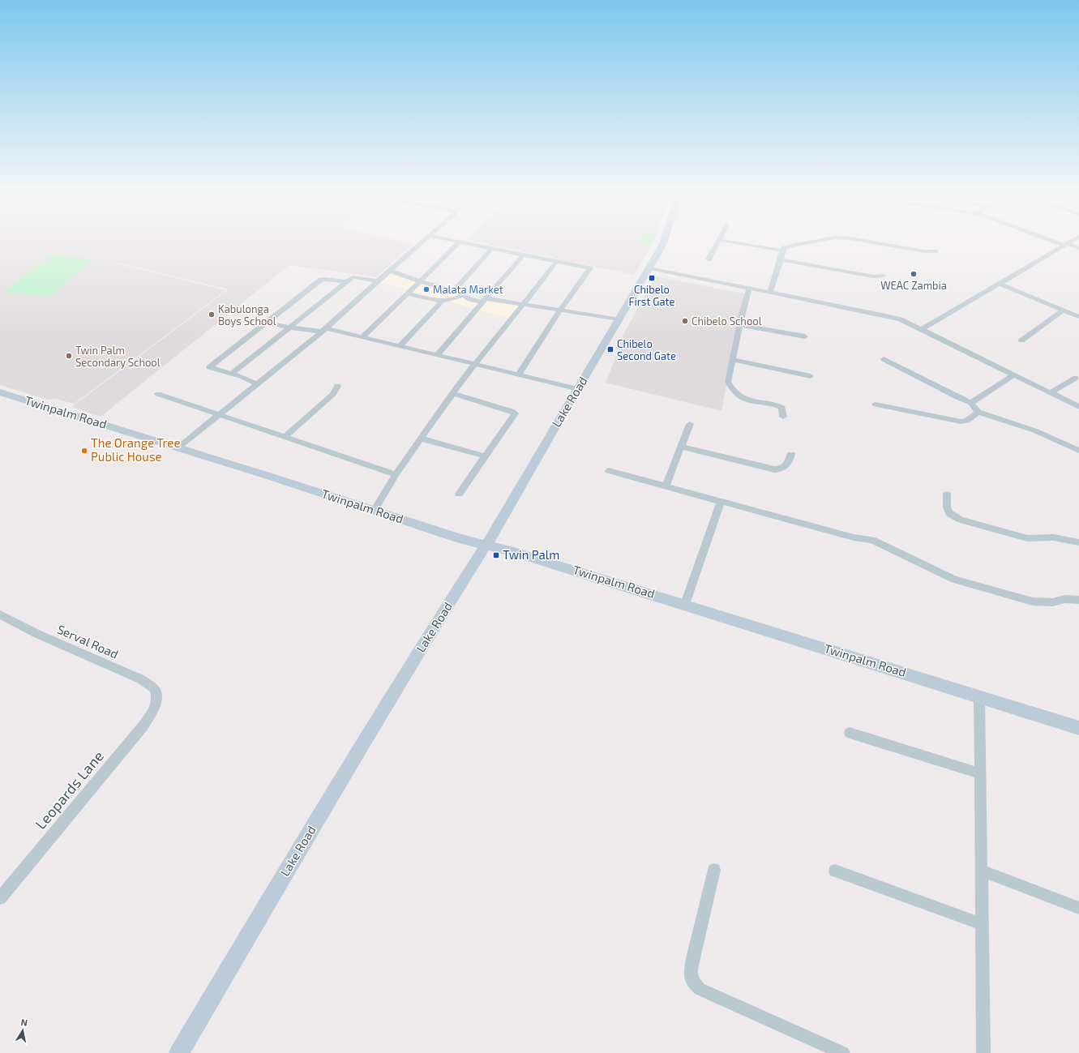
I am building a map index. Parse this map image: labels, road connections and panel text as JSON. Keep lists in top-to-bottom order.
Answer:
{
  "streets": {
    "main road": ["Lake Road", "Twinpalm Road"],
    "street": ["Serval Road", "Leopards Lane"]
  },
  "crossings": [
    ["Lake Road", "Twinpalm Road"],
    ["Serval Road", "Leopards Lane"]
  ],
  "places": {
    "other": [
      "WEAC Zambia",
      "Malata Market",
      "Kabulonga Boys School",
      "Chibelo School",
      "Twin Palm Secondary School",
      "The Orange Tree Public House"
    ],
    "transit": ["Chibelo First Gate", "Chibelo Second Gate", "Twin Palm"]
  },
  "north": "top"
}
